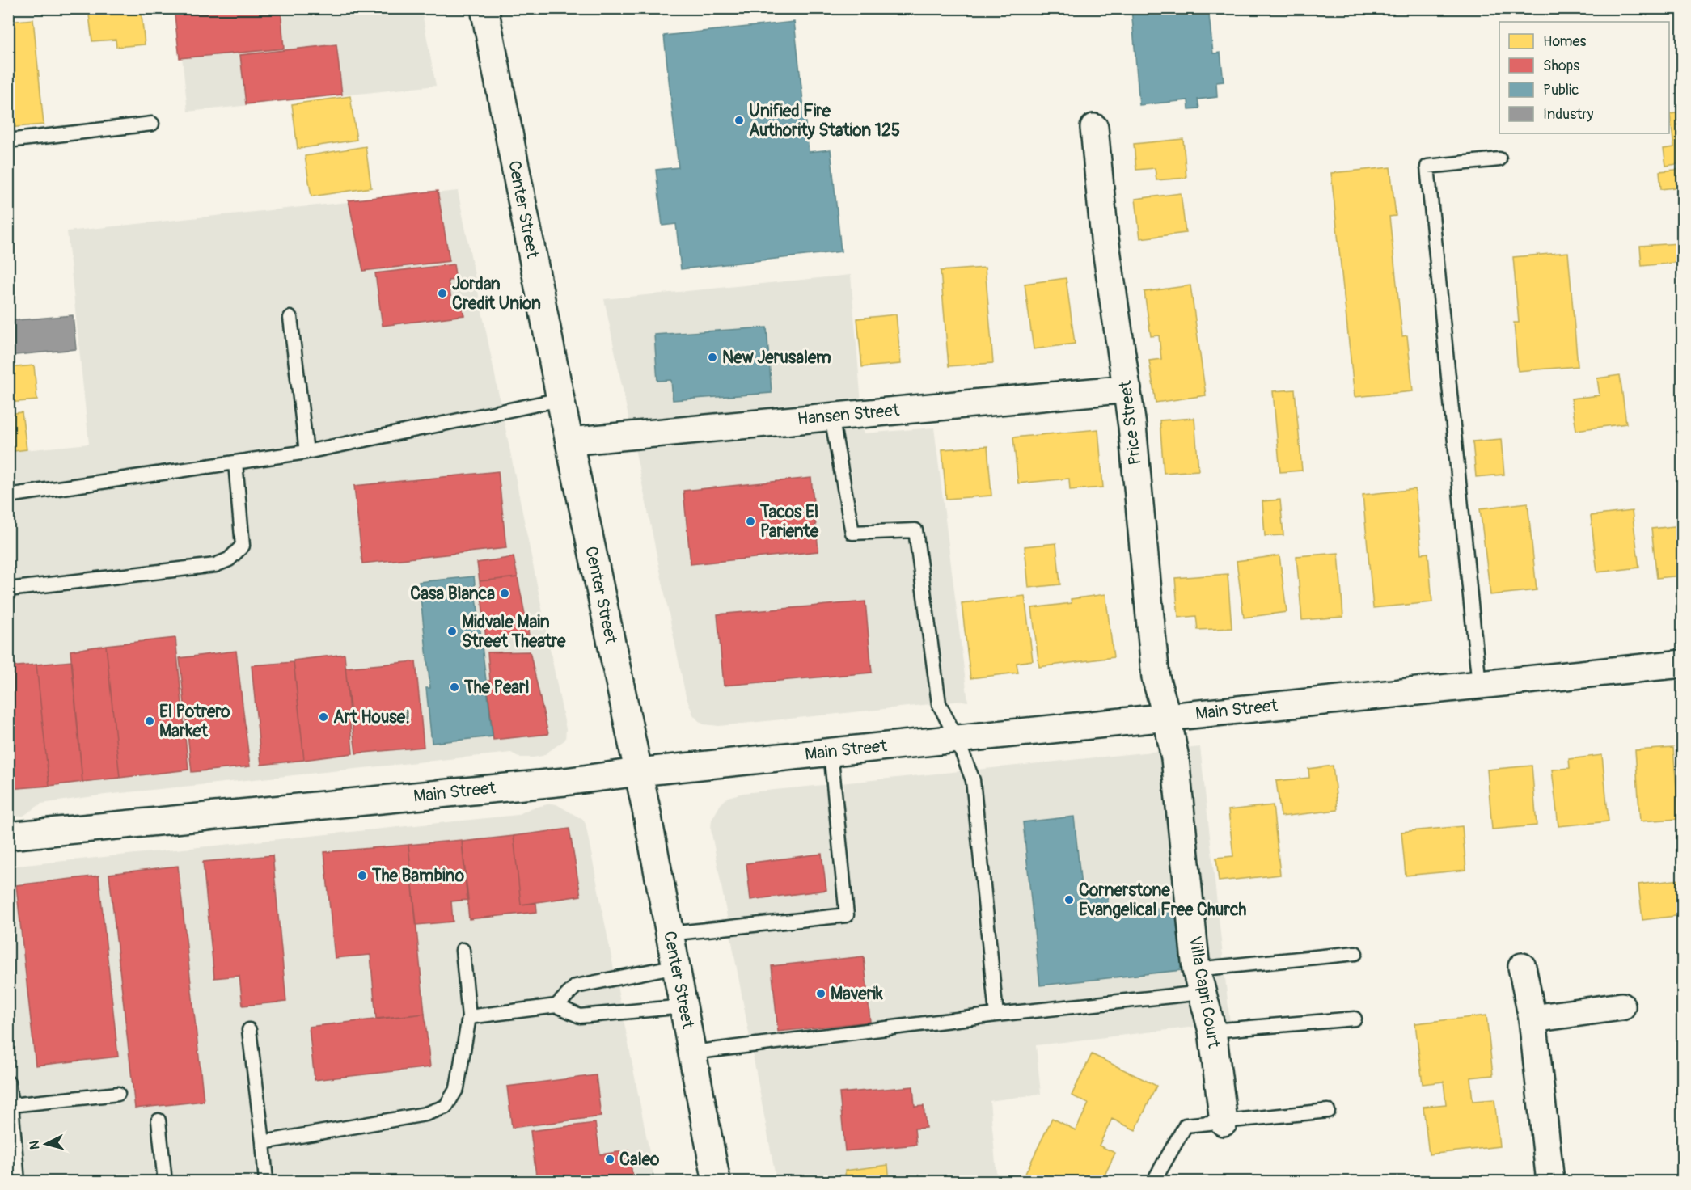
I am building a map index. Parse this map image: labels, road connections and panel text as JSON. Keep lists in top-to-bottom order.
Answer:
{
  "streets": {
    "street": [
      "Center Street",
      "Hansen Street",
      "Price Street",
      "Main Street",
      "Villa Capri Court"
    ]
  },
  "crossings": [
    ["Center Street", "Hansen Street"],
    ["Center Street", "Main Street"],
    ["Hansen Street", "Price Street"],
    ["Price Street", "Main Street"],
    ["Price Street", "Villa Capri Court"],
    ["Main Street", "Villa Capri Court"]
  ],
  "places": [
    "Unified Fire Authority Station 125",
    "Jordan Credit Union",
    "New Jerusalem",
    "Tacos El Pariente",
    "Casa Blanca",
    "Midvale Main Street Theatre",
    "The Pearl",
    "Art House!",
    "El Potrero Market",
    "The Bambino",
    "Cornerstone Evangelical Free Church",
    "Maverik",
    "Caleo"
  ],
  "legend": [
    "Homes",
    "Shops",
    "Public",
    "Industry"
  ],
  "north": "left"
}
